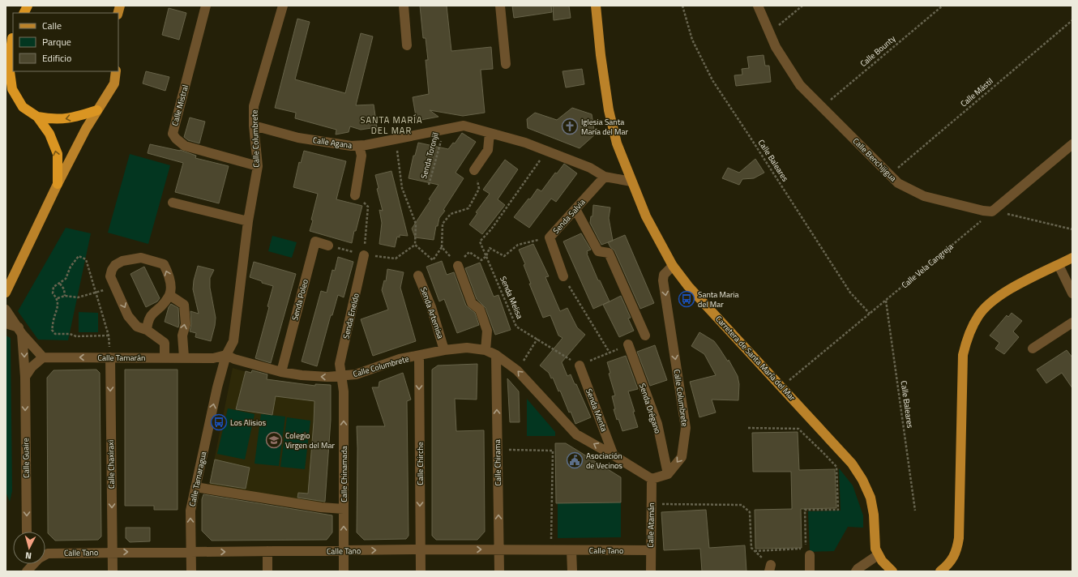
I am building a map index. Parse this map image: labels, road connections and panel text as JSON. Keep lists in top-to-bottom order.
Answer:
{
  "streets": {
    "main road": ["Carretera de Santa María del Mar"],
    "street": [
      "Calle Mistral",
      "Calle Columbrete",
      "Calle Agana",
      "Calle Benchijigua",
      "Senda Salvia",
      "Senda Poleo",
      "Senda Artemisa",
      "Senda Eneldo",
      "Calle Tamarán",
      "Senda Orégano",
      "Senda Menta",
      "Calle Guaire",
      "Calle Chirama",
      "Calle Chirche",
      "Calle Chaxiraxi",
      "Calle Chinamada",
      "Calle Tamaragua",
      "Calle Atamán",
      "Calle Tano"
    ],
    "path": [
      "Calle Bounty",
      "Calle Mástil",
      "Senda Toronjil",
      "Calle Baleares",
      "Calle Vela Cangreja",
      "Senda Melisa"
    ]
  },
  "crossings": [
    ["Calle Bounty", "Calle Benchijigua"],
    ["Calle Mástil", "Calle Benchijigua"],
    ["Calle Mistral", "Calle Columbrete"],
    ["Calle Columbrete", "Calle Agana"],
    ["Calle Columbrete", "Senda Poleo"],
    ["Calle Columbrete", "Senda Artemisa"],
    ["Calle Columbrete", "Senda Eneldo"],
    ["Calle Columbrete", "Calle Tamarán"],
    ["Calle Columbrete", "Carretera de Santa María del Mar"],
    ["Calle Columbrete", "Senda Orégano"],
    ["Calle Columbrete", "Senda Menta"],
    ["Calle Columbrete", "Calle Chirama"],
    ["Calle Columbrete", "Calle Chirche"],
    ["Calle Columbrete", "Calle Chinamada"],
    ["Calle Columbrete", "Calle Tamaragua"],
    ["Calle Columbrete", "Calle Atamán"],
    ["Calle Agana", "Senda Toronjil"],
    ["Calle Agana", "Senda Salvia"],
    ["Calle Agana", "Senda Melisa"],
    ["Calle Benchijigua", "Calle Vela Cangreja"],
    ["Calle Baleares", "Calle Vela Cangreja"],
    ["Calle Vela Cangreja", "Carretera de Santa María del Mar"],
    ["Senda Melisa", "Senda Menta"],
    ["Senda Eneldo", "Calle Chinamada"],
    ["Calle Tamarán", "Calle Chaxiraxi"],
    ["Calle Tamarán", "Calle Tamaragua"],
    ["Calle Chirama", "Calle Tano"],
    ["Calle Chirche", "Calle Tano"],
    ["Calle Chaxiraxi", "Calle Tano"],
    ["Calle Chinamada", "Calle Tano"],
    ["Calle Tamaragua", "Calle Tano"],
    ["Calle Atamán", "Calle Tano"]
  ],
  "one_way": [
    "Calle Tamarán",
    "Calle Guaire",
    "Calle Chirama",
    "Calle Chirche",
    "Calle Chaxiraxi",
    "Calle Chinamada",
    "Calle Tamaragua",
    "Calle Tano"
  ],
  "districts": ["SANTA MARÍA DEL MAR"],
  "places": {
    "church": ["Iglesia Santa María del Mar"],
    "bus stop": ["Santa Maria del Mar", "Los Alisios"],
    "school or university": ["Colegio Virgen del Mar"],
    "public building": ["Asociación de Vecinos"]
  },
  "legend": ["Calle", "Parque", "Edificio"],
  "north": "bottom"
}
